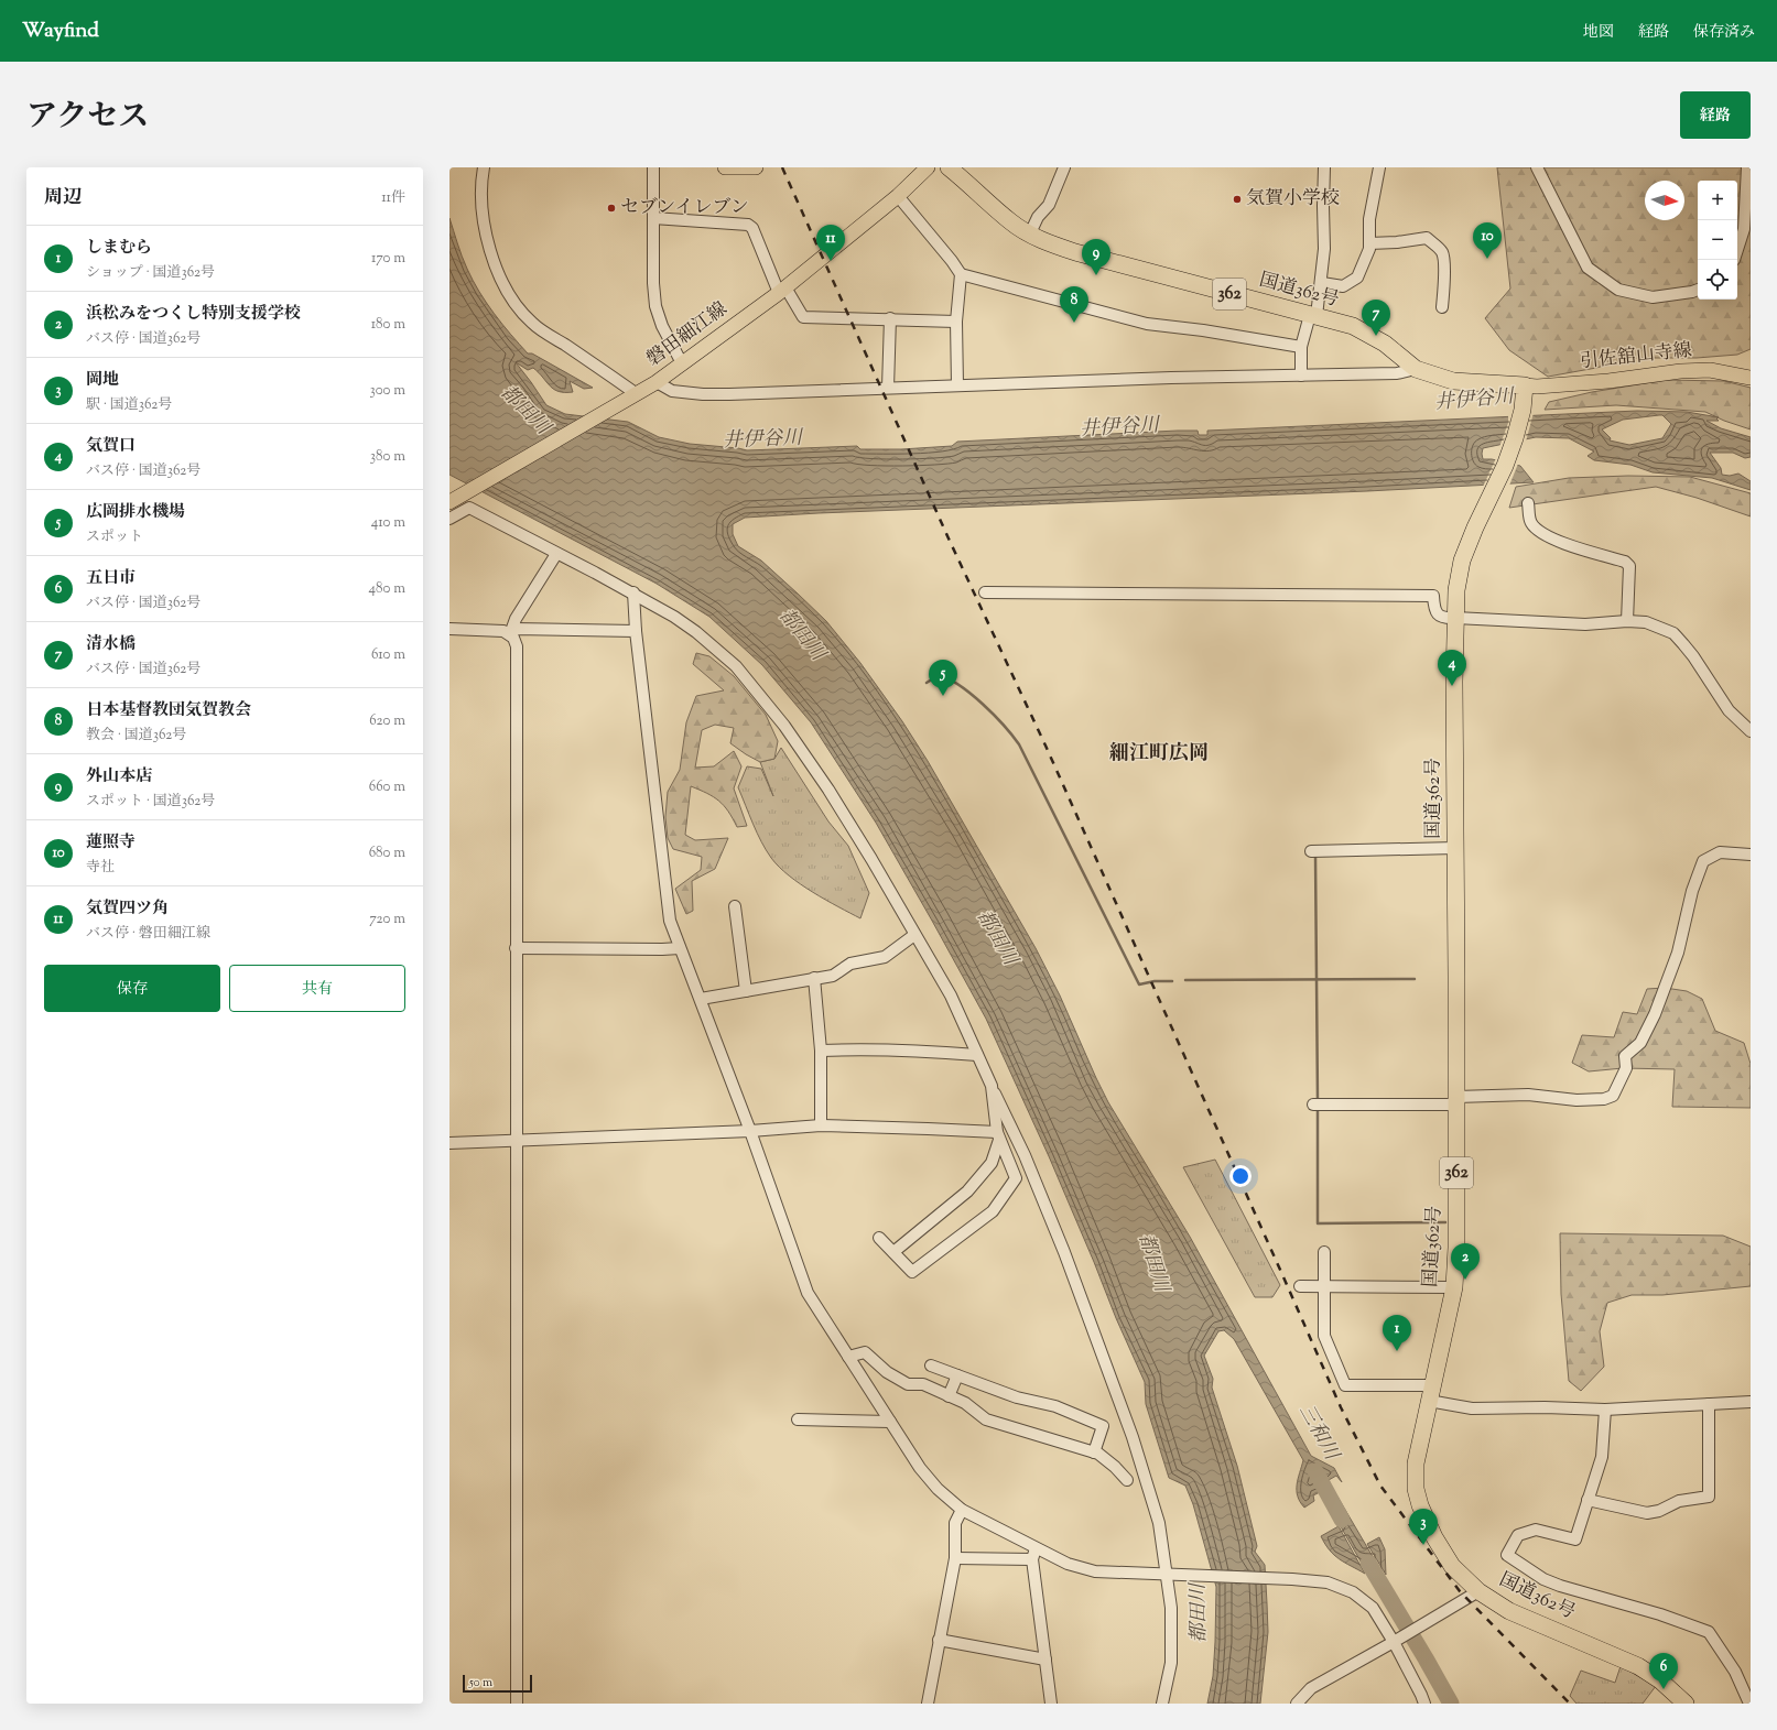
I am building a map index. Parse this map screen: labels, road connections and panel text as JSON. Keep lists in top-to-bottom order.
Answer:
{
  "streets": {
    "highway": ["国道362号", "362"],
    "main road": ["磐田細江線", "引佐舘山寺線"]
  },
  "crossings": [
    ["国道362号", "引佐舘山寺線"]
  ],
  "districts": ["細江町広岡"],
  "water": ["井伊谷川", "都田川", "三和川"],
  "places": ["気賀小学校", "セブンイレブン"],
  "scale_bar": "50 m",
  "north": "right",
  "page": {
    "header": "Wayfind",
    "nav": ["地図", "経路", "保存済み"],
    "title": "アクセス",
    "buttons": [
      "経路",
      ["保存", "共有"]
    ],
    "heading": ["周辺", "11件"],
    "map_buttons": ["+", "−"],
    "pins": [
      "10",
      "11",
      "9",
      "8",
      "7",
      "4",
      "5",
      "2",
      "1",
      "3",
      "6"
    ],
    "list": [
      {
        "mark": "1",
        "name": "しまむら",
        "note": "ショップ · 国道362号",
        "value": "170 m"
      },
      {
        "mark": "2",
        "name": "浜松みをつくし特別支援学校",
        "note": "バス停 · 国道362号",
        "value": "180 m"
      },
      {
        "mark": "3",
        "name": "岡地",
        "note": "駅 · 国道362号",
        "value": "300 m"
      },
      {
        "mark": "4",
        "name": "気賀口",
        "note": "バス停 · 国道362号",
        "value": "380 m"
      },
      {
        "mark": "5",
        "name": "広岡排水機場",
        "note": "スポット",
        "value": "410 m"
      },
      {
        "mark": "6",
        "name": "五日市",
        "note": "バス停 · 国道362号",
        "value": "480 m"
      },
      {
        "mark": "7",
        "name": "清水橋",
        "note": "バス停 · 国道362号",
        "value": "610 m"
      },
      {
        "mark": "8",
        "name": "日本基督教団気賀教会",
        "note": "教会 · 国道362号",
        "value": "620 m"
      },
      {
        "mark": "9",
        "name": "外山本店",
        "note": "スポット · 国道362号",
        "value": "660 m"
      },
      {
        "mark": "10",
        "name": "蓮照寺",
        "note": "寺社",
        "value": "680 m"
      },
      {
        "mark": "11",
        "name": "気賀四ツ角",
        "note": "バス停 · 磐田細江線",
        "value": "720 m"
      }
    ],
    "scale": "50 m"
  }
}
